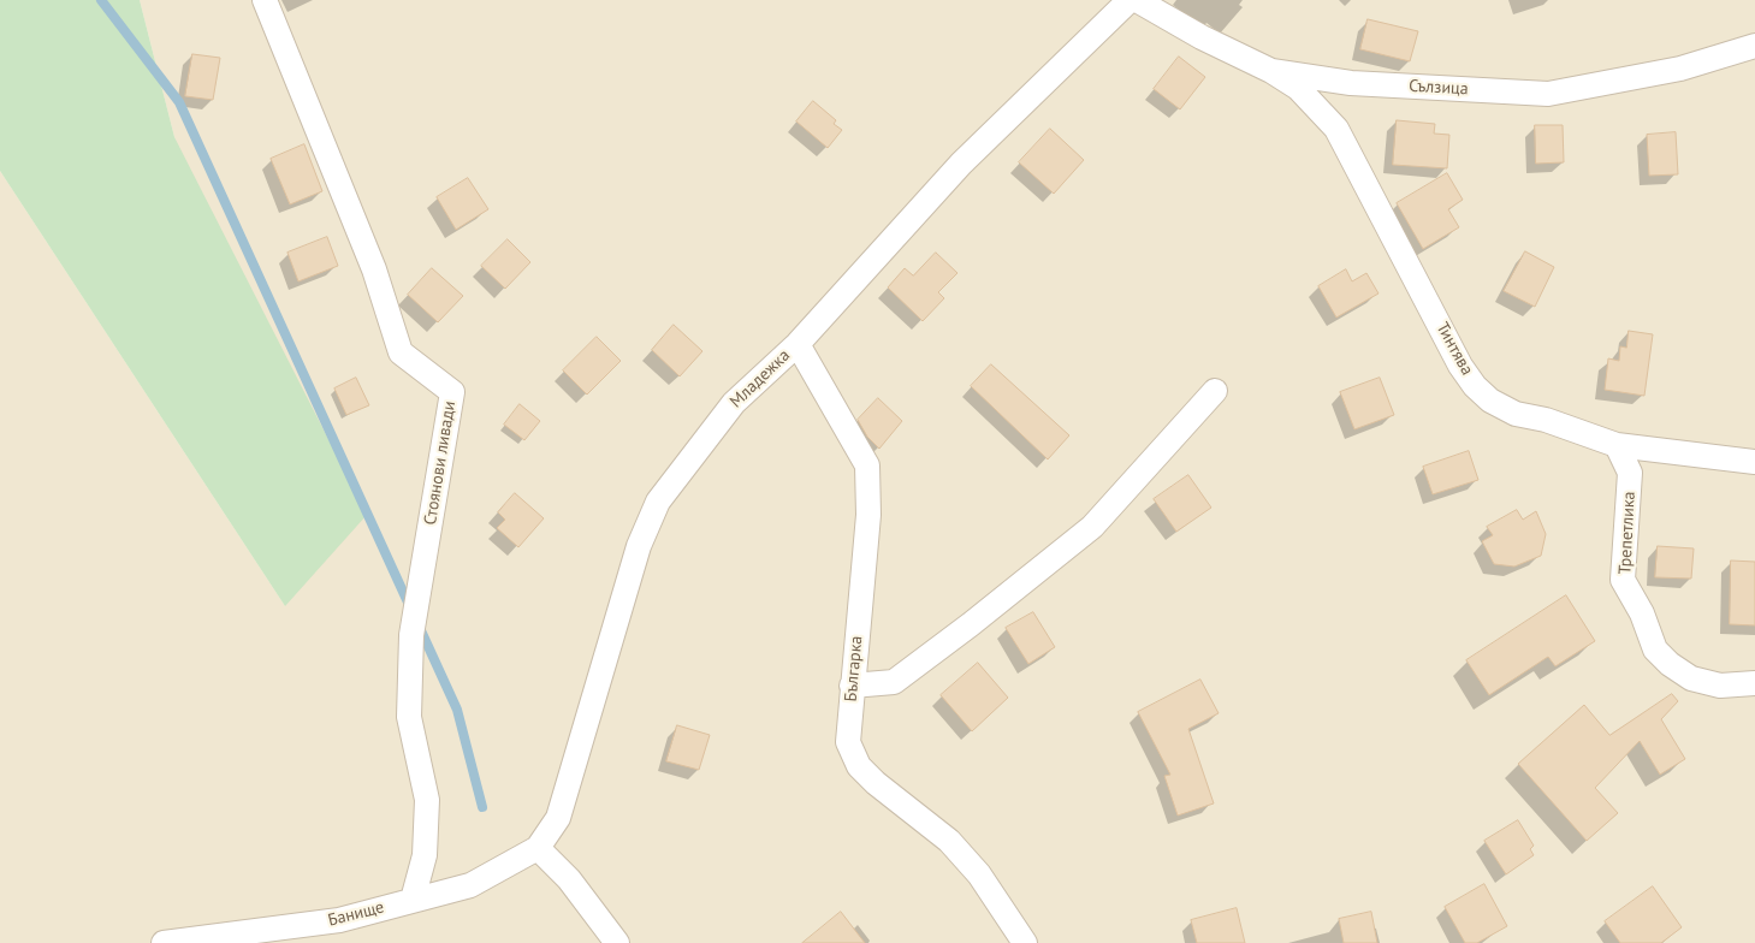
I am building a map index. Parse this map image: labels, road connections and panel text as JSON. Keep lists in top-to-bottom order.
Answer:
{
  "streets": {
    "street": [
      "Сълзица",
      "Тинтява",
      "Младежка",
      "Стоянови ливади",
      "Трепетлика",
      "Българка",
      "Банище"
    ]
  },
  "crossings": [
    ["Сълзица", "Тинтява"],
    ["Тинтява", "Трепетлика"],
    ["Младежка", "Българка"],
    ["Младежка", "Банище"],
    ["Стоянови ливади", "Банище"]
  ]
}
